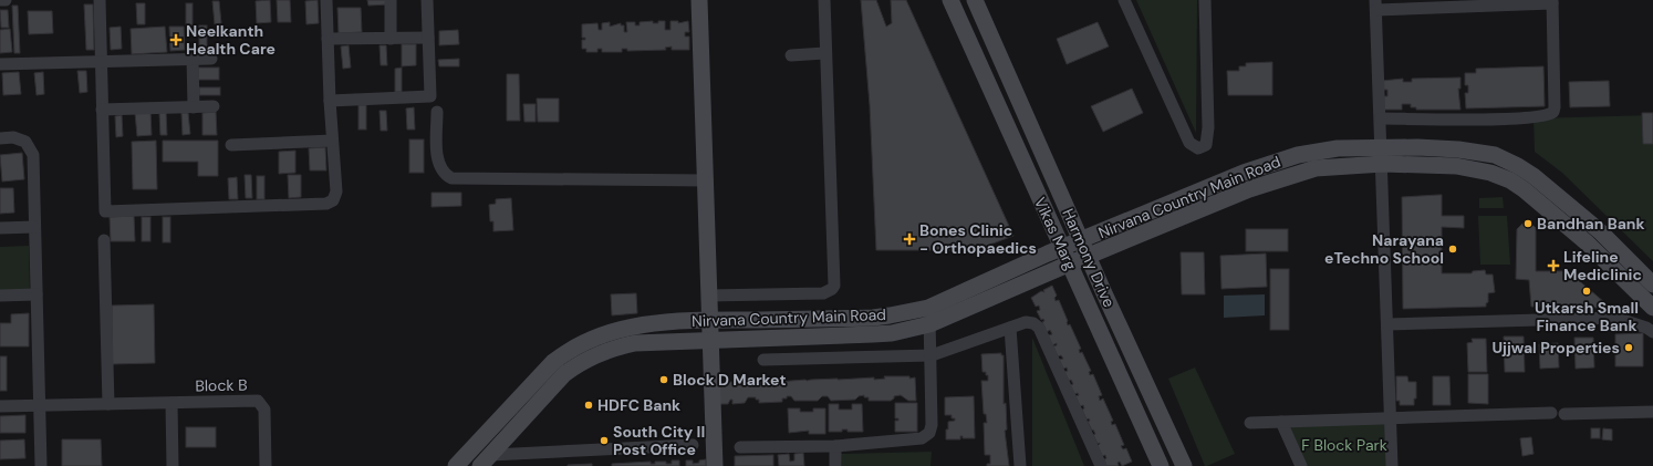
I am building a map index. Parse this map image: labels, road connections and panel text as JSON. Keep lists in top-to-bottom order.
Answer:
{
  "streets": {
    "street": [
      "Nirvana Country Main Road",
      "Vikas Marg",
      "Harmony Drive",
      "Block B"
    ]
  },
  "crossings": [
    ["Nirvana Country Main Road", "Vikas Marg"],
    ["Nirvana Country Main Road", "Harmony Drive"]
  ],
  "parks": ["F Block Park"],
  "places": {
    "health": ["Neelkanth Health Care", "Bones Clinic - Orthopaedics", "Lifeline Mediclinic"],
    "other": [
      "Bandhan Bank",
      "Narayana eTechno School",
      "Utkarsh Small Finance Bank",
      "Ujjwal Properties",
      "Block D Market",
      "HDFC Bank",
      "South City II Post Office"
    ]
  }
}
